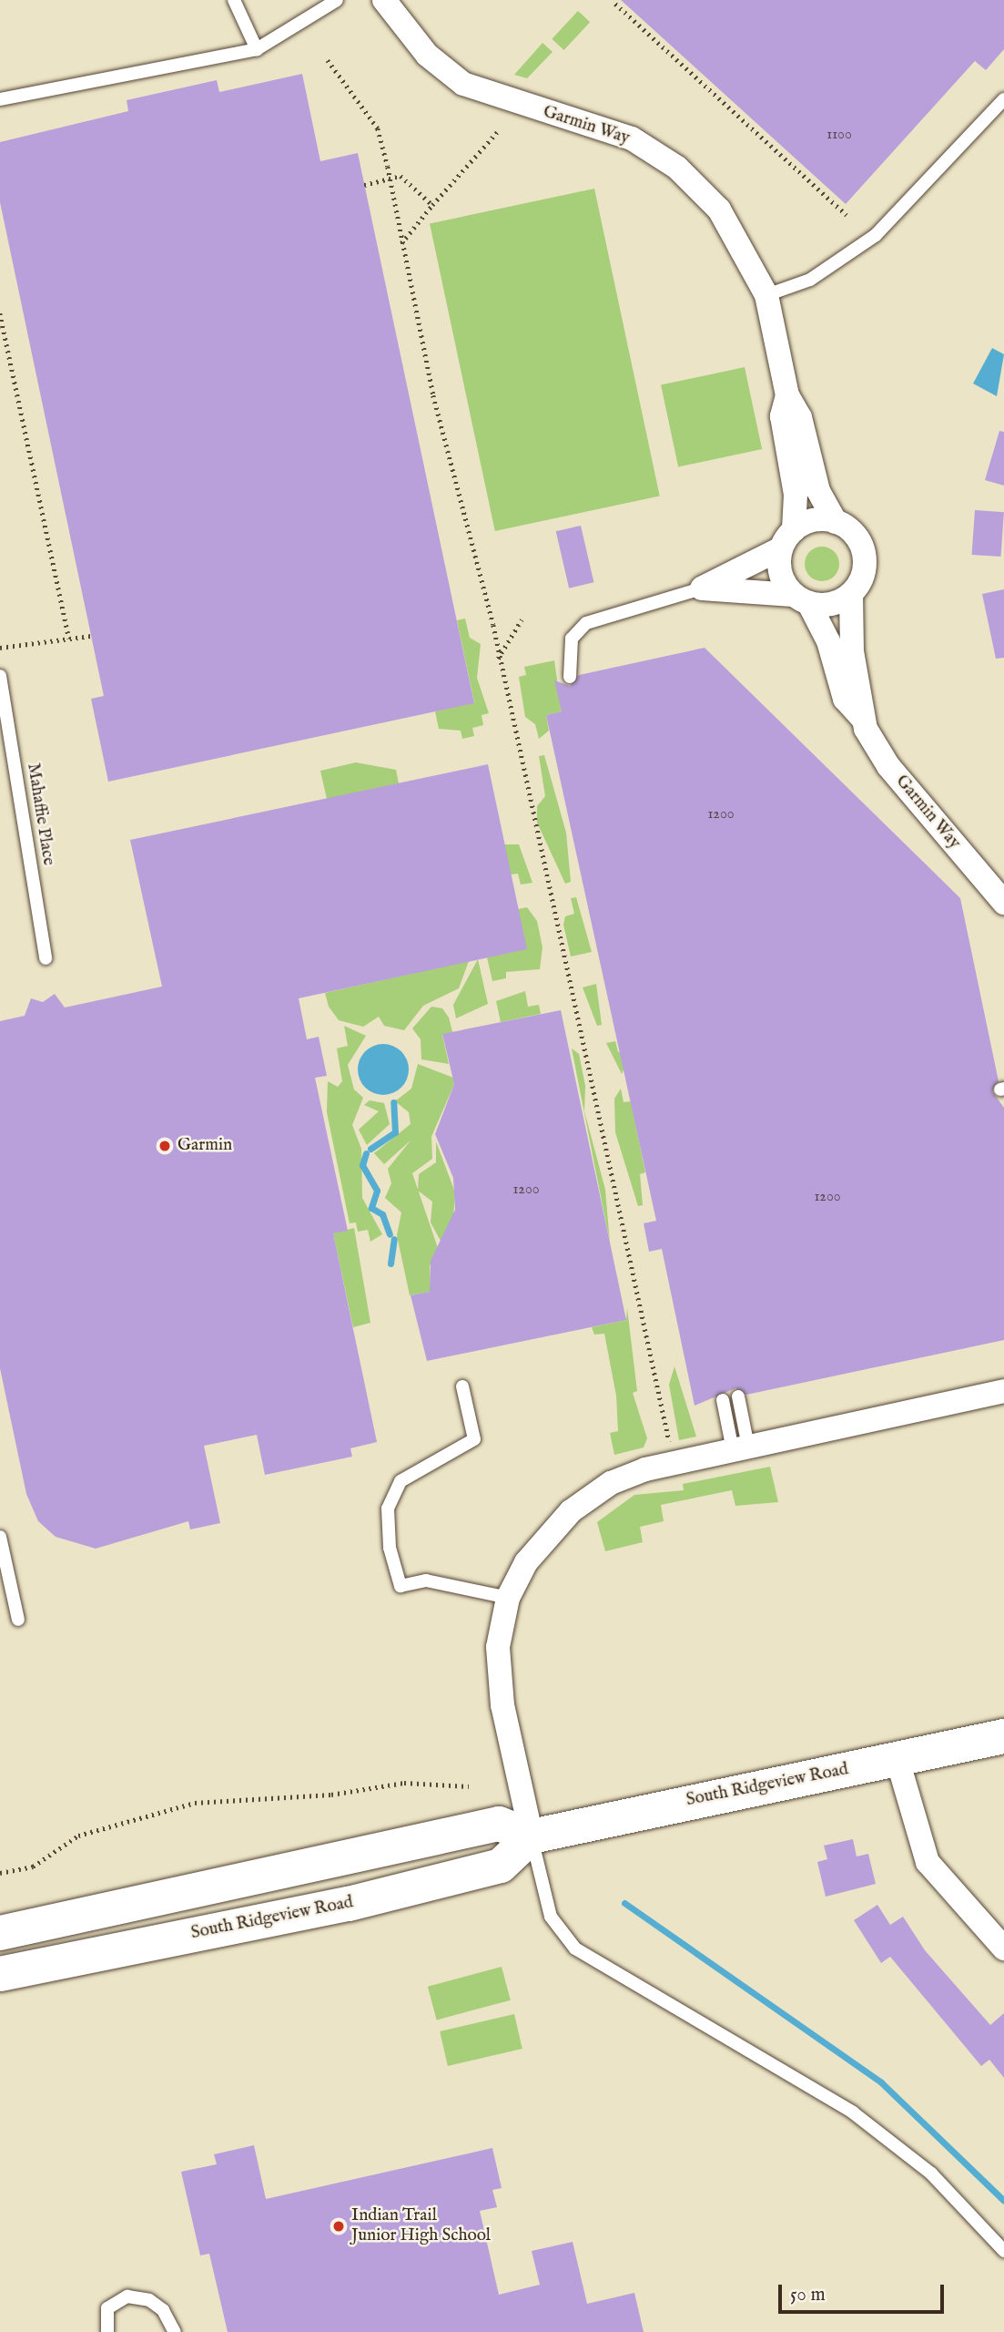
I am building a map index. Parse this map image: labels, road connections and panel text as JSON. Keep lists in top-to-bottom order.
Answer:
{
  "streets": {
    "main road": ["South Ridgeview Road"],
    "street": ["Garmin Way"],
    "lane": ["Mahaffie Place"]
  },
  "places": ["Garmin", "Indian Trail Junior High School"],
  "house_numbers": [
    "1100",
    "1200",
    "1200",
    "1200"
  ],
  "scale_bar": "50 m"
}
